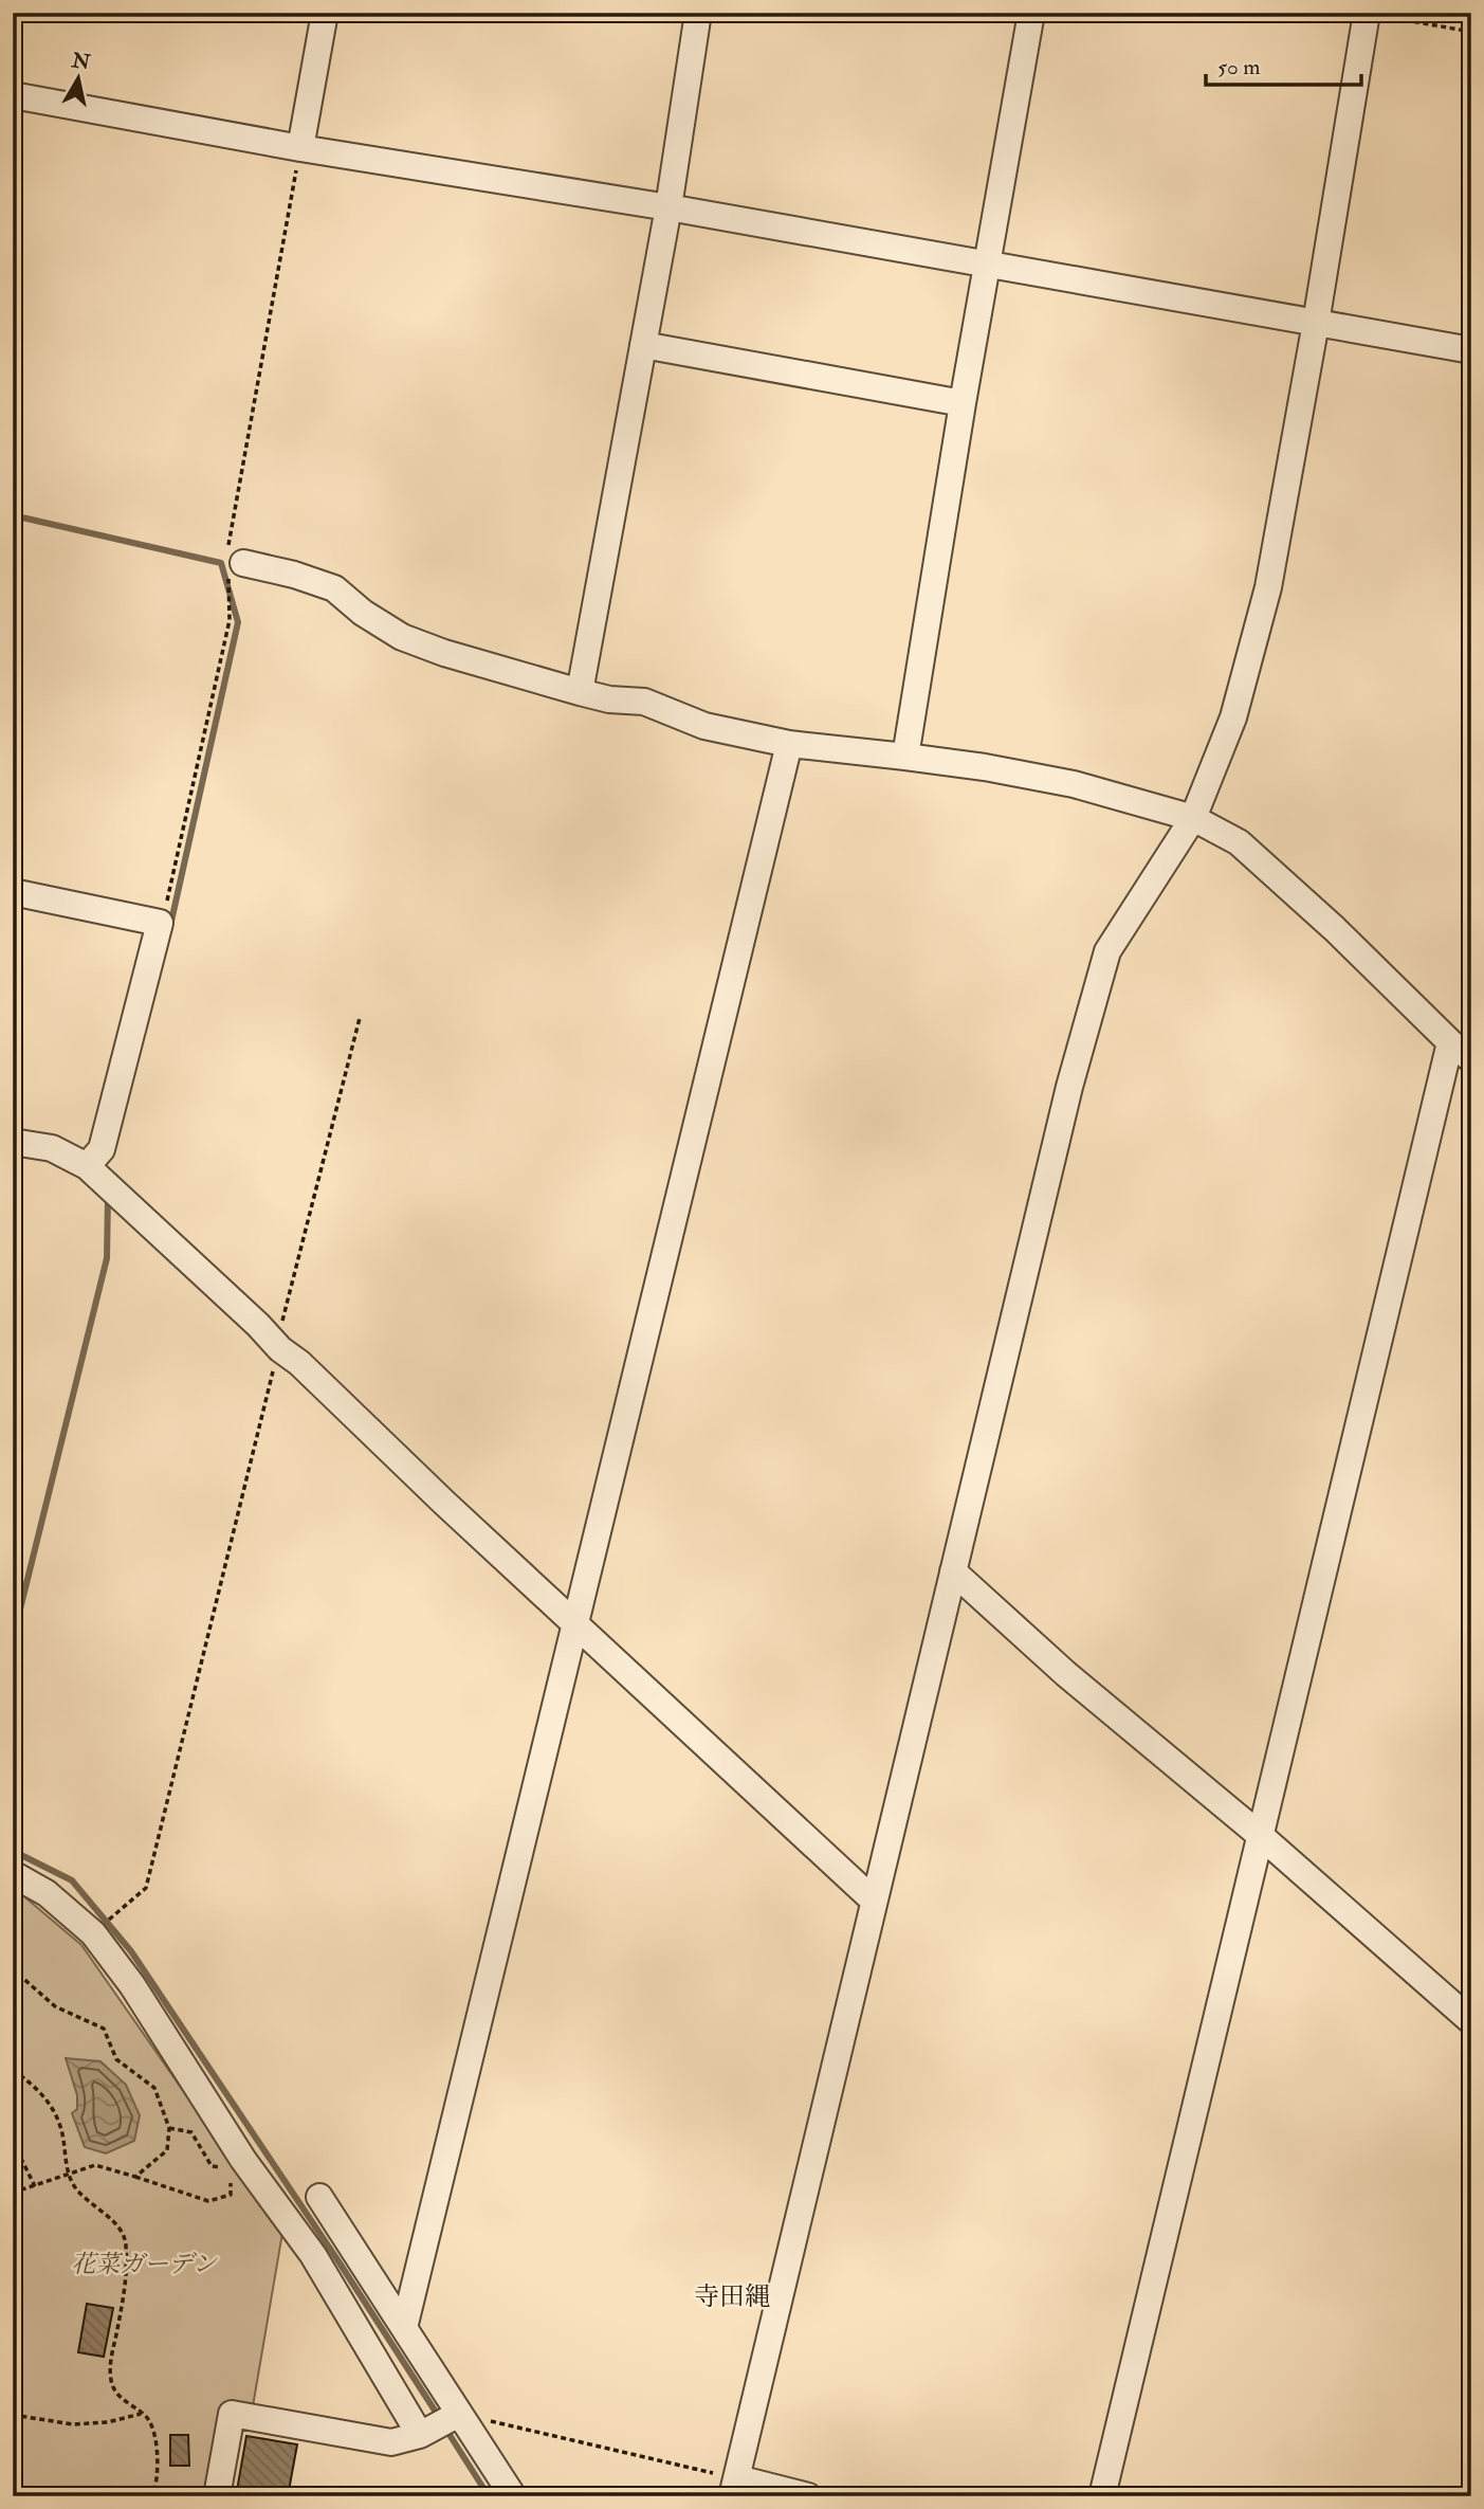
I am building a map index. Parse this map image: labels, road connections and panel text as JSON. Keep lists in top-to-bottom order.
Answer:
{
  "districts": ["寺田縄"],
  "parks": ["花菜ガーデン"],
  "scale_bar": "50 m",
  "north": "top"
}
